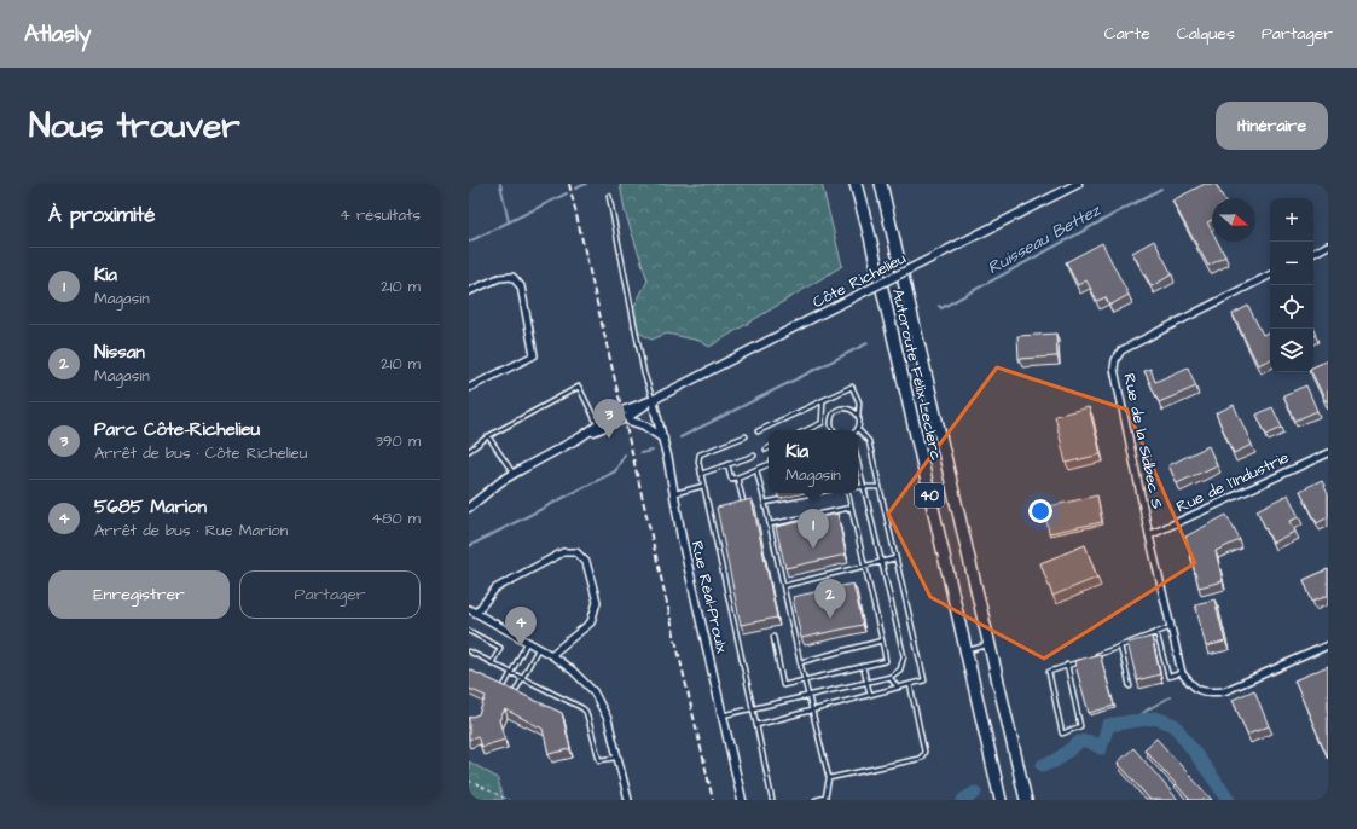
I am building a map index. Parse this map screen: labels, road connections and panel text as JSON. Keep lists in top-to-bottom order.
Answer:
{
  "streets": {
    "highway": ["Autoroute Félix-Leclerc", "40"],
    "street": [
      "Côte Richelieu",
      "Rue de la Sidbec S",
      "Rue de l'Industrie",
      "Rue Réal-Proulx"
    ]
  },
  "crossings": [
    ["Côte Richelieu", "Rue Réal-Proulx"],
    ["Rue de la Sidbec S", "Rue de l'Industrie"]
  ],
  "water": ["Ruisseau Bettez"],
  "north": "right",
  "page": {
    "header": "Atlasly",
    "nav": ["Carte", "Calques", "Partager"],
    "buttons": [
      "Itinéraire",
      ["Enregistrer", "Partager"]
    ],
    "title": "Nous trouver",
    "heading": ["À proximité", "4 résultats"],
    "map_buttons": ["+", "−"],
    "list": [
      {
        "mark": "1",
        "name": "Kia",
        "note": "Magasin",
        "value": "210 m"
      },
      {
        "mark": "2",
        "name": "Nissan",
        "note": "Magasin",
        "value": "210 m"
      },
      {
        "mark": "3",
        "name": "Parc Côte-Richelieu",
        "note": "Arrêt de bus · Côte Richelieu",
        "value": "390 m"
      },
      {
        "mark": "4",
        "name": "5685 Marion",
        "note": "Arrêt de bus · Rue Marion",
        "value": "480 m"
      }
    ],
    "pins": [
      "3",
      "1",
      "2",
      "4"
    ],
    "popup": ["Kia", "Magasin"]
  }
}
